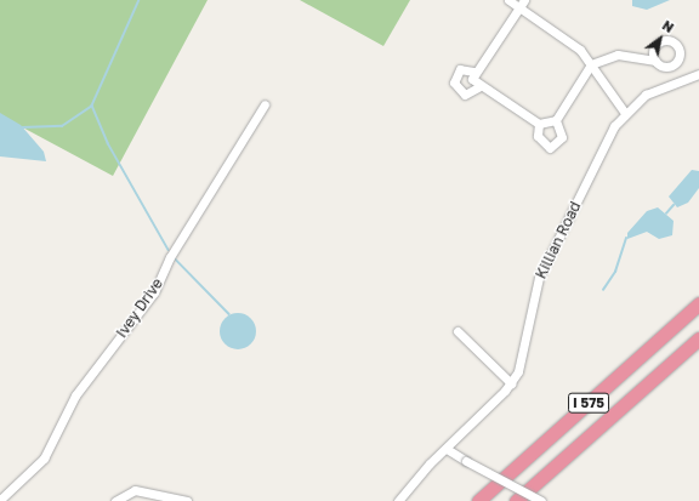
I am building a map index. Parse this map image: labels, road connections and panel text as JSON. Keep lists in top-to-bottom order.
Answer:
{
  "streets": {
    "highway": ["I 575"],
    "street": ["Killian Road", "Ivey Drive"]
  },
  "north": "top right"
}
